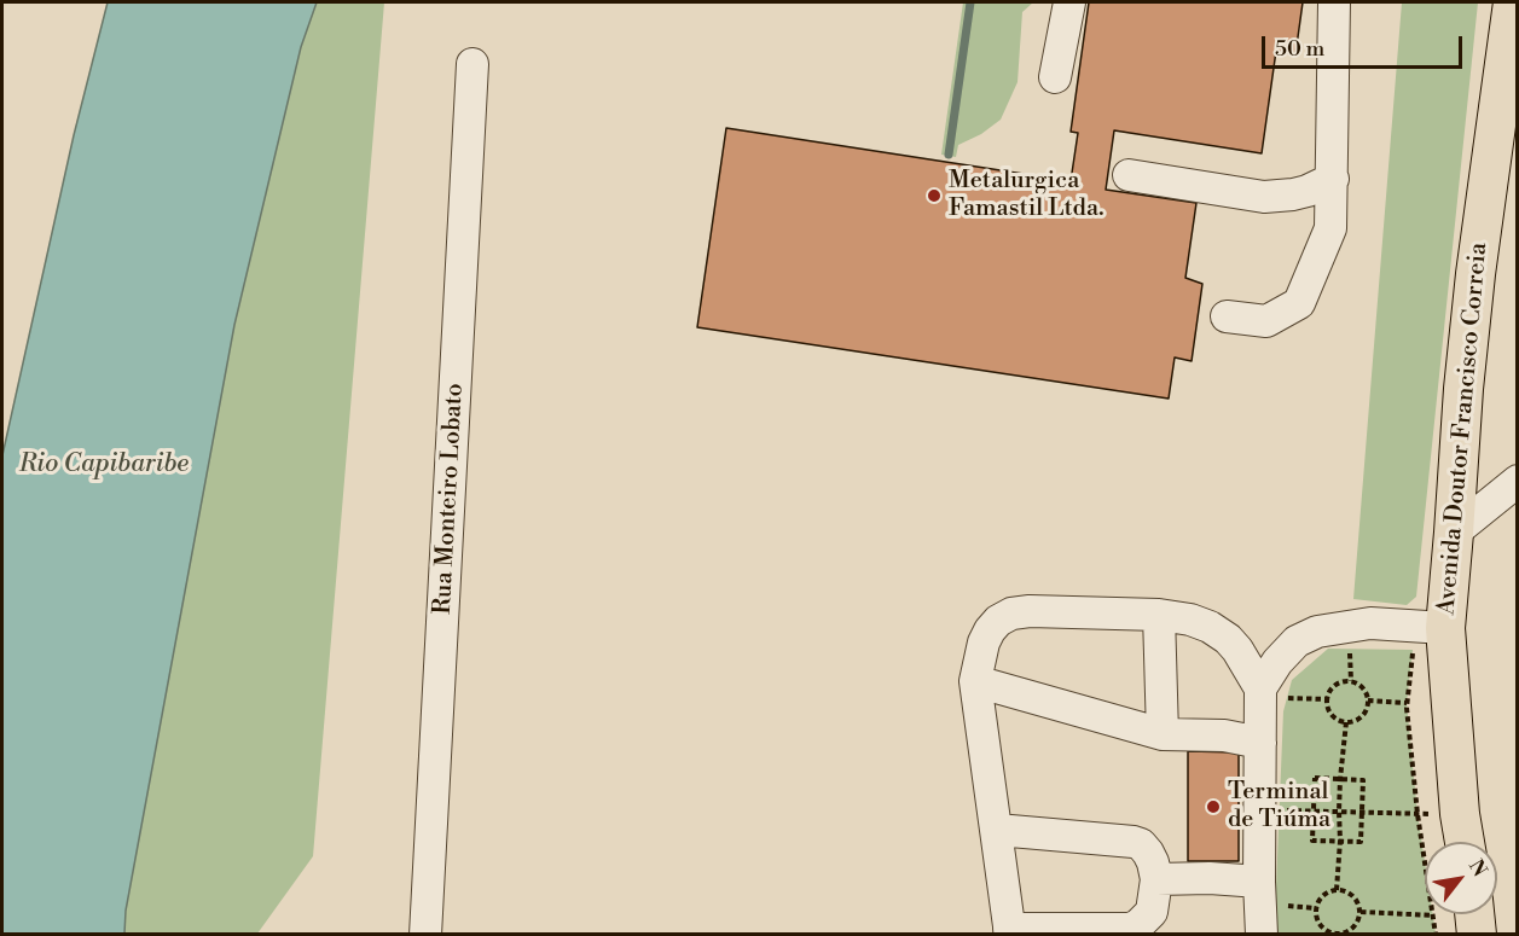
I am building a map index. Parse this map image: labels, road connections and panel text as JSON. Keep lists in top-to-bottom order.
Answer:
{
  "streets": {
    "main road": ["Avenida Doutor Francisco Correia"],
    "street": ["Rua Monteiro Lobato"]
  },
  "water": ["Rio Capibaribe"],
  "places": ["Metalurgica Famastil Ltda.", "Terminal de Tiúma"],
  "scale_bar": "50 m",
  "north": "top right"
}
